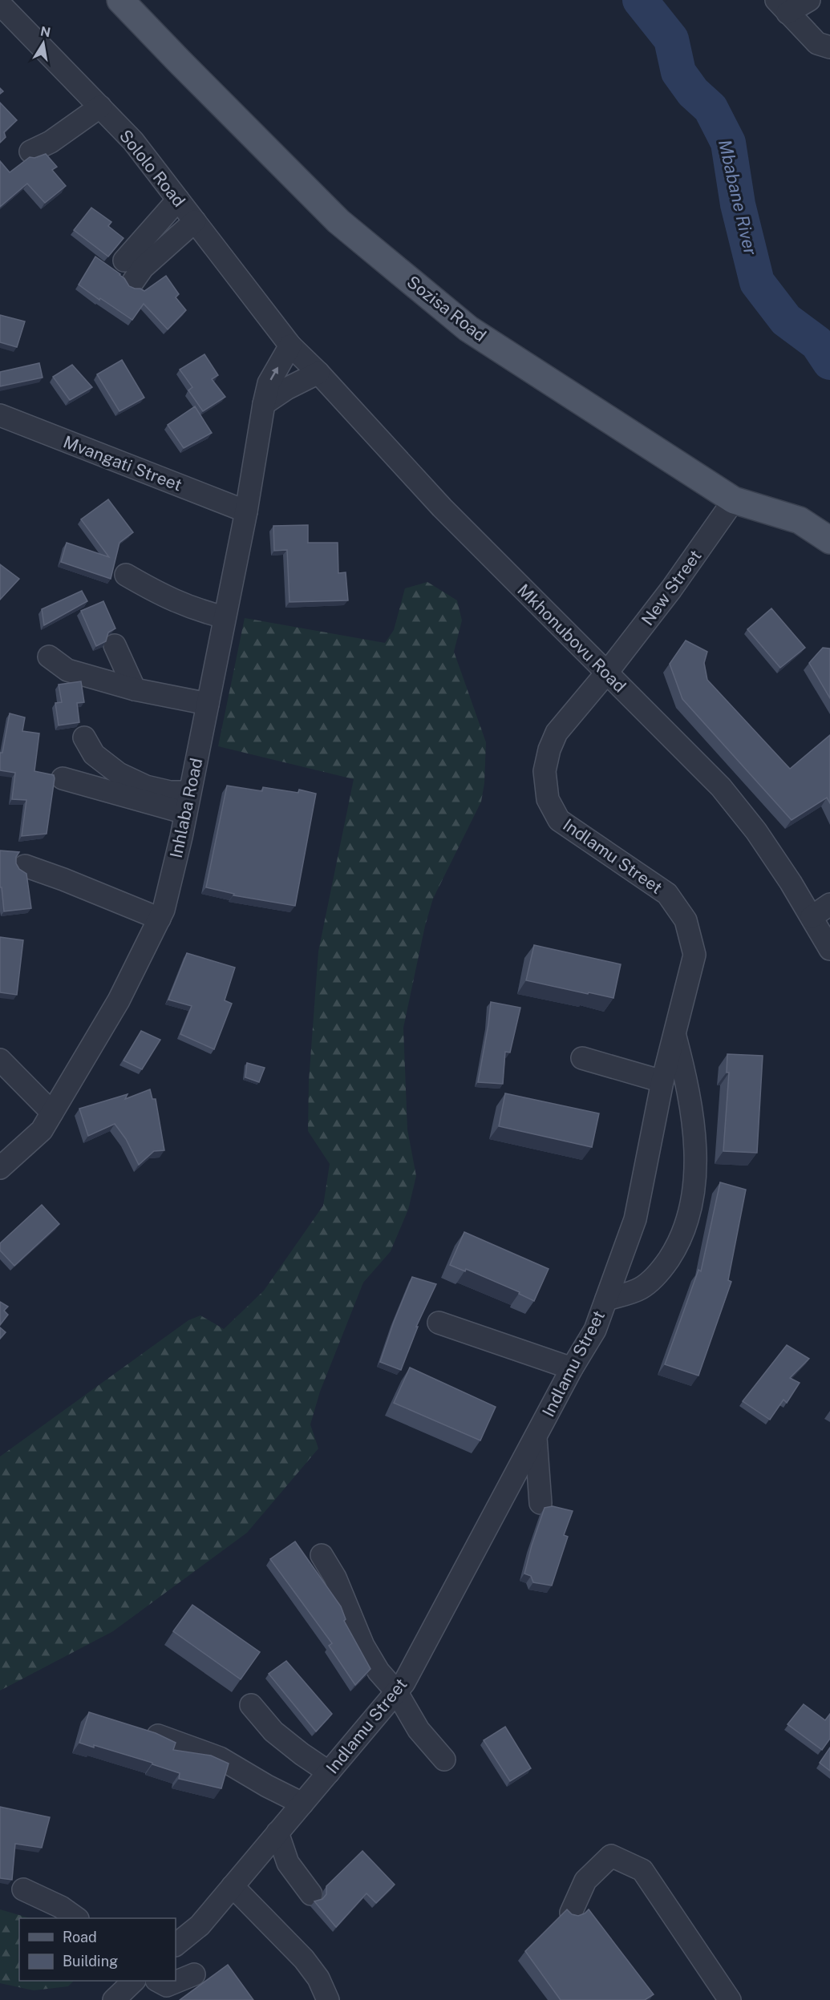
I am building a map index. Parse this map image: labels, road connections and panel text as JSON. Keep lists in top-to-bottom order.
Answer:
{
  "streets": {
    "main road": ["Sozisa Road"],
    "street": [
      "Sololo Road",
      "Mvangati Street",
      "New Street",
      "Mkhonubovu Road",
      "Inhlaba Road",
      "Indlamu Street"
    ]
  },
  "crossings": [
    ["Sololo Road", "Mkhonubovu Road"],
    ["Sololo Road", "Inhlaba Road"],
    ["Sozisa Road", "New Street"],
    ["Mvangati Street", "Inhlaba Road"],
    ["New Street", "Mkhonubovu Road"],
    ["New Street", "Indlamu Street"],
    ["Mkhonubovu Road", "Inhlaba Road"],
    ["Mkhonubovu Road", "Indlamu Street"]
  ],
  "water": ["Mbabane River"],
  "legend": ["Road", "Building"],
  "north": "top"
}
